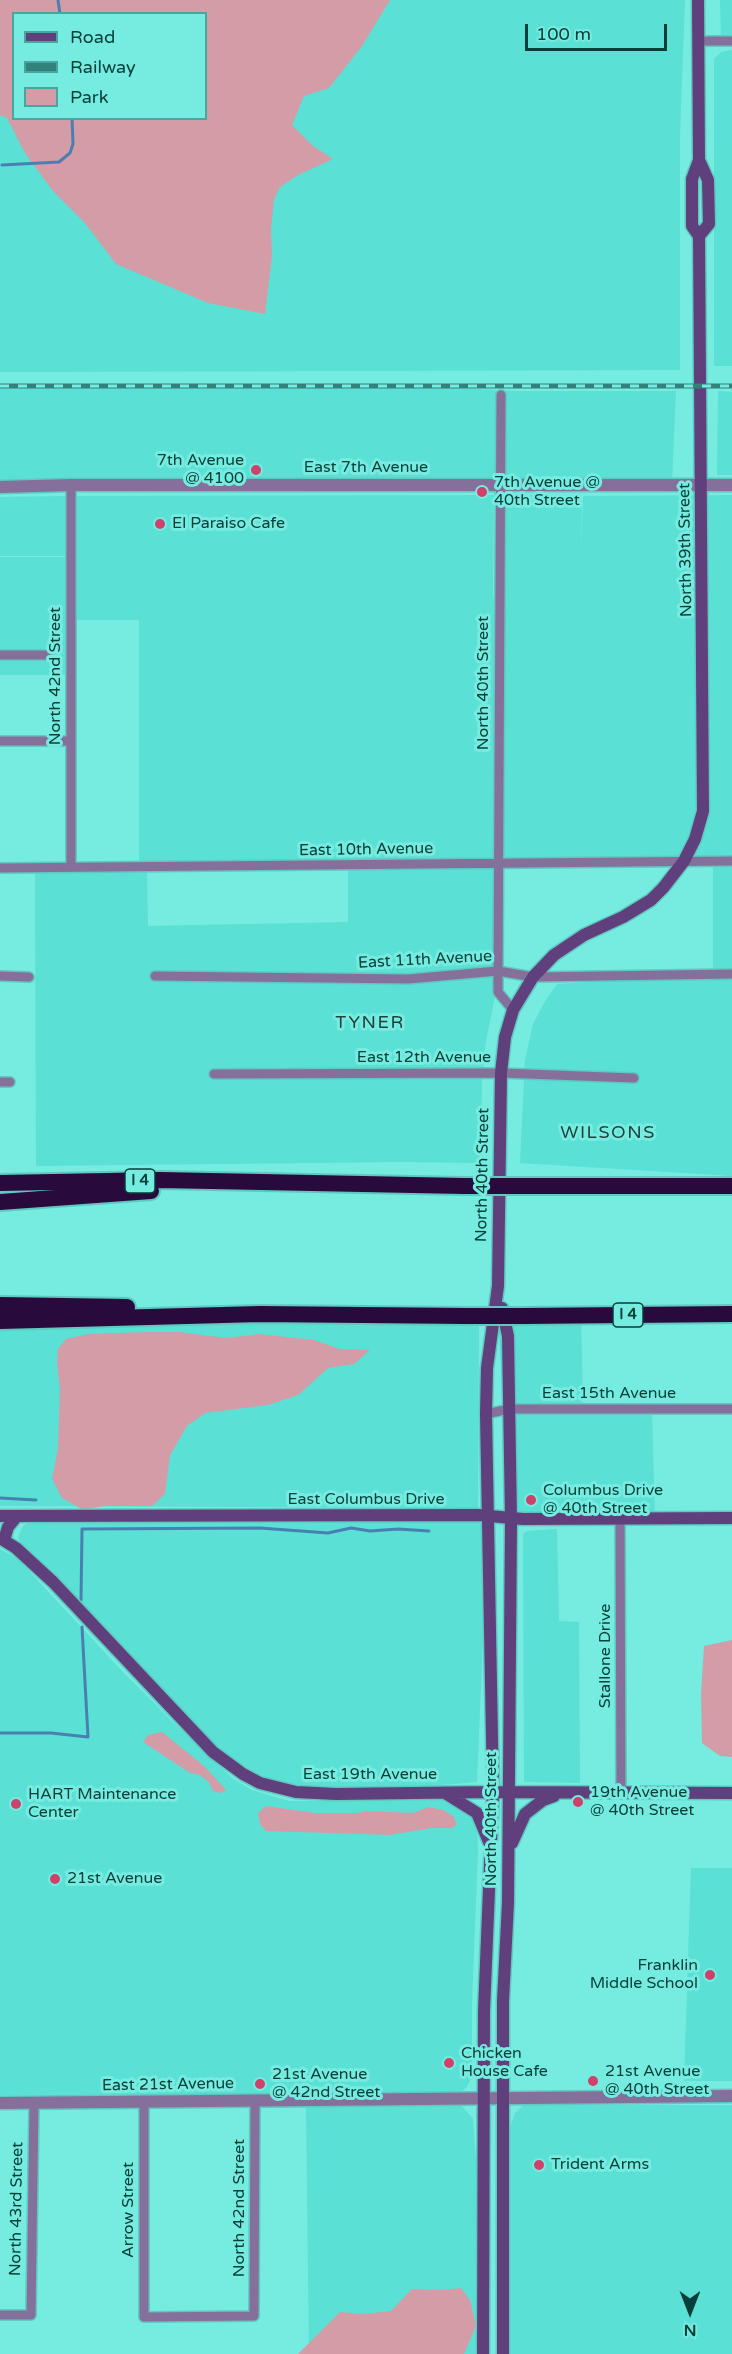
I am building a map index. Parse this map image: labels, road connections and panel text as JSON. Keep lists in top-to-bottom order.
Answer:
{
  "streets": {
    "highway": ["I 4"],
    "main road": [
      "North 39th Street",
      "North 40th Street",
      "East Columbus Drive",
      "East 19th Avenue"
    ],
    "street": [
      "East 7th Avenue",
      "North 42nd Street",
      "East 10th Avenue",
      "East 11th Avenue",
      "East 12th Avenue",
      "East 15th Avenue",
      "Stallone Drive",
      "East 21st Avenue",
      "North 43rd Street",
      "Arrow Street"
    ]
  },
  "crossings": [
    ["East 7th Avenue", "North 39th Street"],
    ["East 7th Avenue", "North 42nd Street"],
    ["East 7th Avenue", "North 40th Street"],
    ["North 39th Street", "North 40th Street"],
    ["North 39th Street", "East 10th Avenue"],
    ["North 42nd Street", "East 10th Avenue"],
    ["North 42nd Street", "East 21st Avenue"],
    ["North 42nd Street", "Arrow Street"],
    ["North 40th Street", "East 10th Avenue"],
    ["North 40th Street", "East 11th Avenue"],
    ["North 40th Street", "East 12th Avenue"],
    ["North 40th Street", "East 15th Avenue"],
    ["North 40th Street", "East Columbus Drive"],
    ["North 40th Street", "East 19th Avenue"],
    ["North 40th Street", "East 21st Avenue"],
    ["East Columbus Drive", "Stallone Drive"],
    ["Stallone Drive", "East 19th Avenue"],
    ["East 21st Avenue", "North 43rd Street"],
    ["East 21st Avenue", "Arrow Street"]
  ],
  "districts": ["TYNER", "WILSONS"],
  "places": [
    "7th Avenue @ 4100",
    "7th Avenue @ 40th Street",
    "El Paraiso Cafe",
    "Columbus Drive @ 40th Street",
    "19th Avenue @ 40th Street",
    "HART Maintenance Center",
    "21st Avenue",
    "Franklin Middle School",
    "Chicken House Cafe",
    "21st Avenue @ 40th Street",
    "21st Avenue @ 42nd Street",
    "Trident Arms"
  ],
  "legend": ["Road", "Railway", "Park"],
  "scale_bar": "100 m",
  "north": "bottom"
}
